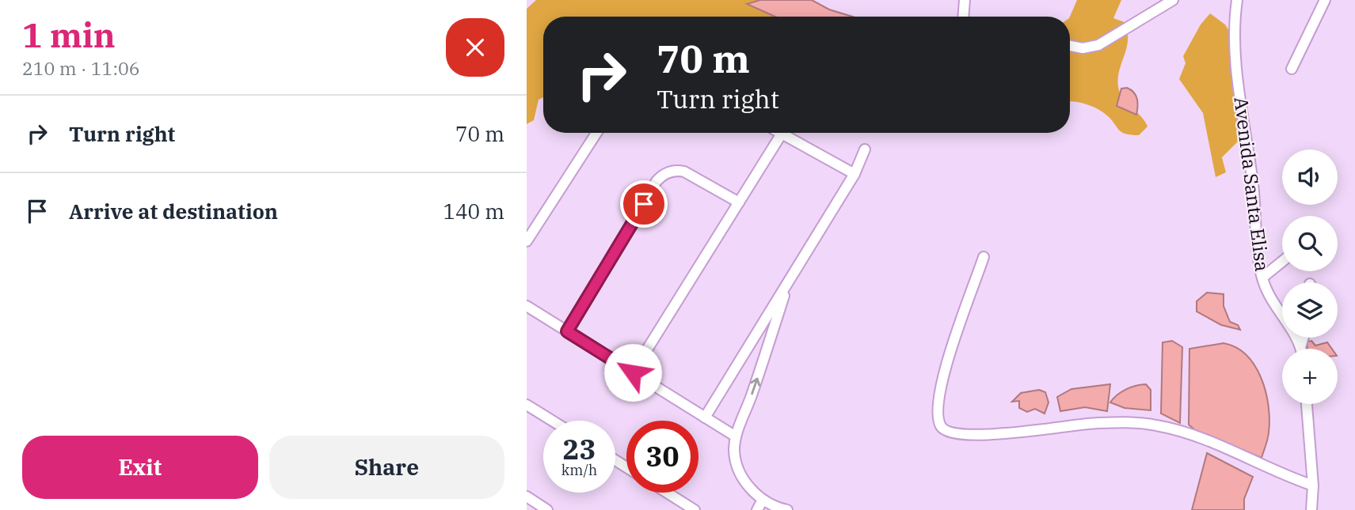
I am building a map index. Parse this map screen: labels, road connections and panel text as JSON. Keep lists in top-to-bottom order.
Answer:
{
  "streets": {
    "street": ["Avenida Santa Elisa"]
  },
  "page": {
    "heading": ["1 min", "210 m · 11:06"],
    "turn": ["70 m", "Turn right"],
    "list": [
      {
        "name": "Turn right",
        "value": "70 m"
      },
      {
        "name": "Arrive at destination",
        "value": "140 m"
      }
    ],
    "map_buttons": "+",
    "speed": "23 km/h",
    "limit": "30",
    "buttons": ["Exit", "Share"]
  }
}
